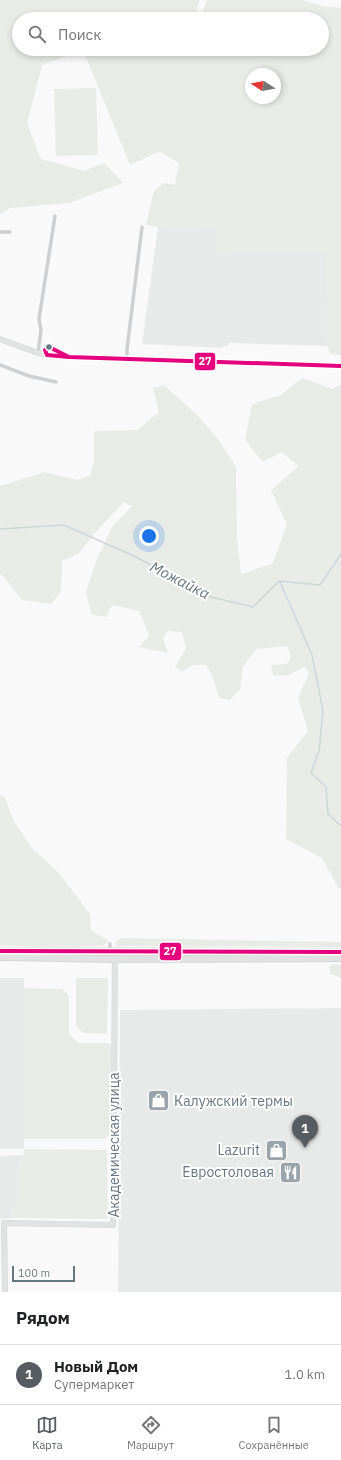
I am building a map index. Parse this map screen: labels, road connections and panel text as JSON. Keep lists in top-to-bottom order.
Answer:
{
  "streets": {
    "street": ["Академическая улица"]
  },
  "water": ["Можайка"],
  "places": {
    "shop": ["Калужский термы", "Lazurit"],
    "restaurant": ["Евростоловая"]
  },
  "lines": ["transit line 27"],
  "scale_bar": "100 m",
  "north": "left",
  "page": {
    "search": "Поиск",
    "pins": "1",
    "scale": "100 m",
    "heading": "Рядом",
    "list": [
      {
        "mark": "1",
        "name": "Новый Дом",
        "note": "Супермаркет",
        "value": "1.0 km"
      }
    ],
    "nav": ["Карта", "Маршрут", "Сохранённые"]
  }
}
